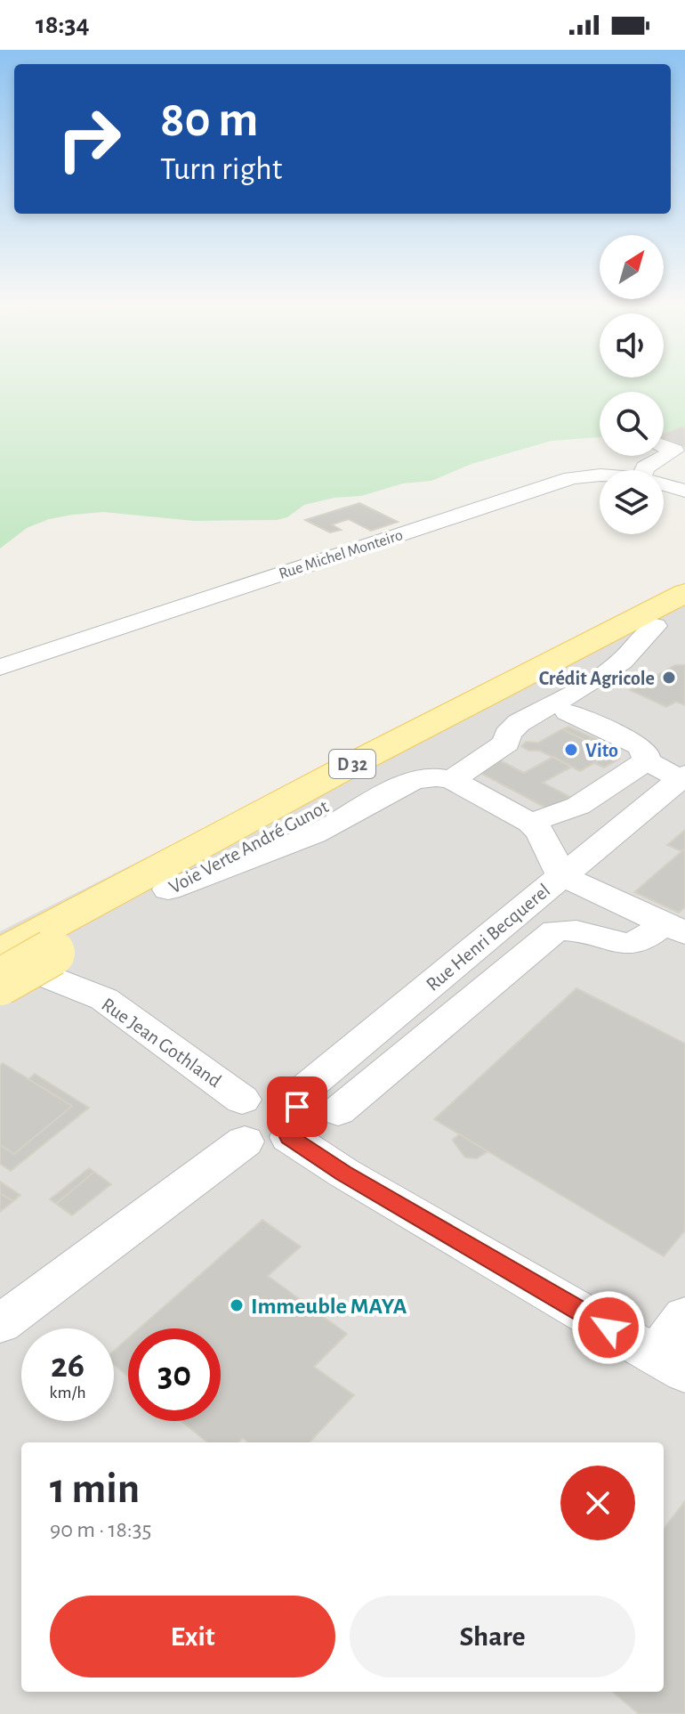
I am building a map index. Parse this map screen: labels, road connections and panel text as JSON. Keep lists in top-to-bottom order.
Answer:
{
  "streets": {
    "main road": ["D 32", "Voie Verte André Gunot"],
    "street": ["Rue Michel Monteiro", "Rue Henri Becquerel", "Rue Jean Gothland"]
  },
  "crossings": [
    ["Voie Verte André Gunot", "Rue Jean Gothland"],
    ["Rue Henri Becquerel", "Rue Jean Gothland"]
  ],
  "places": ["Crédit Agricole", "Vito", "Immeuble MAYA"],
  "north": "top right",
  "page": {
    "status": "18:34",
    "turn": ["80 m", "Turn right"],
    "speed": "26 km/h",
    "limit": "30",
    "heading": ["1 min", "90 m · 18:35"],
    "buttons": ["Exit", "Share"]
  }
}
